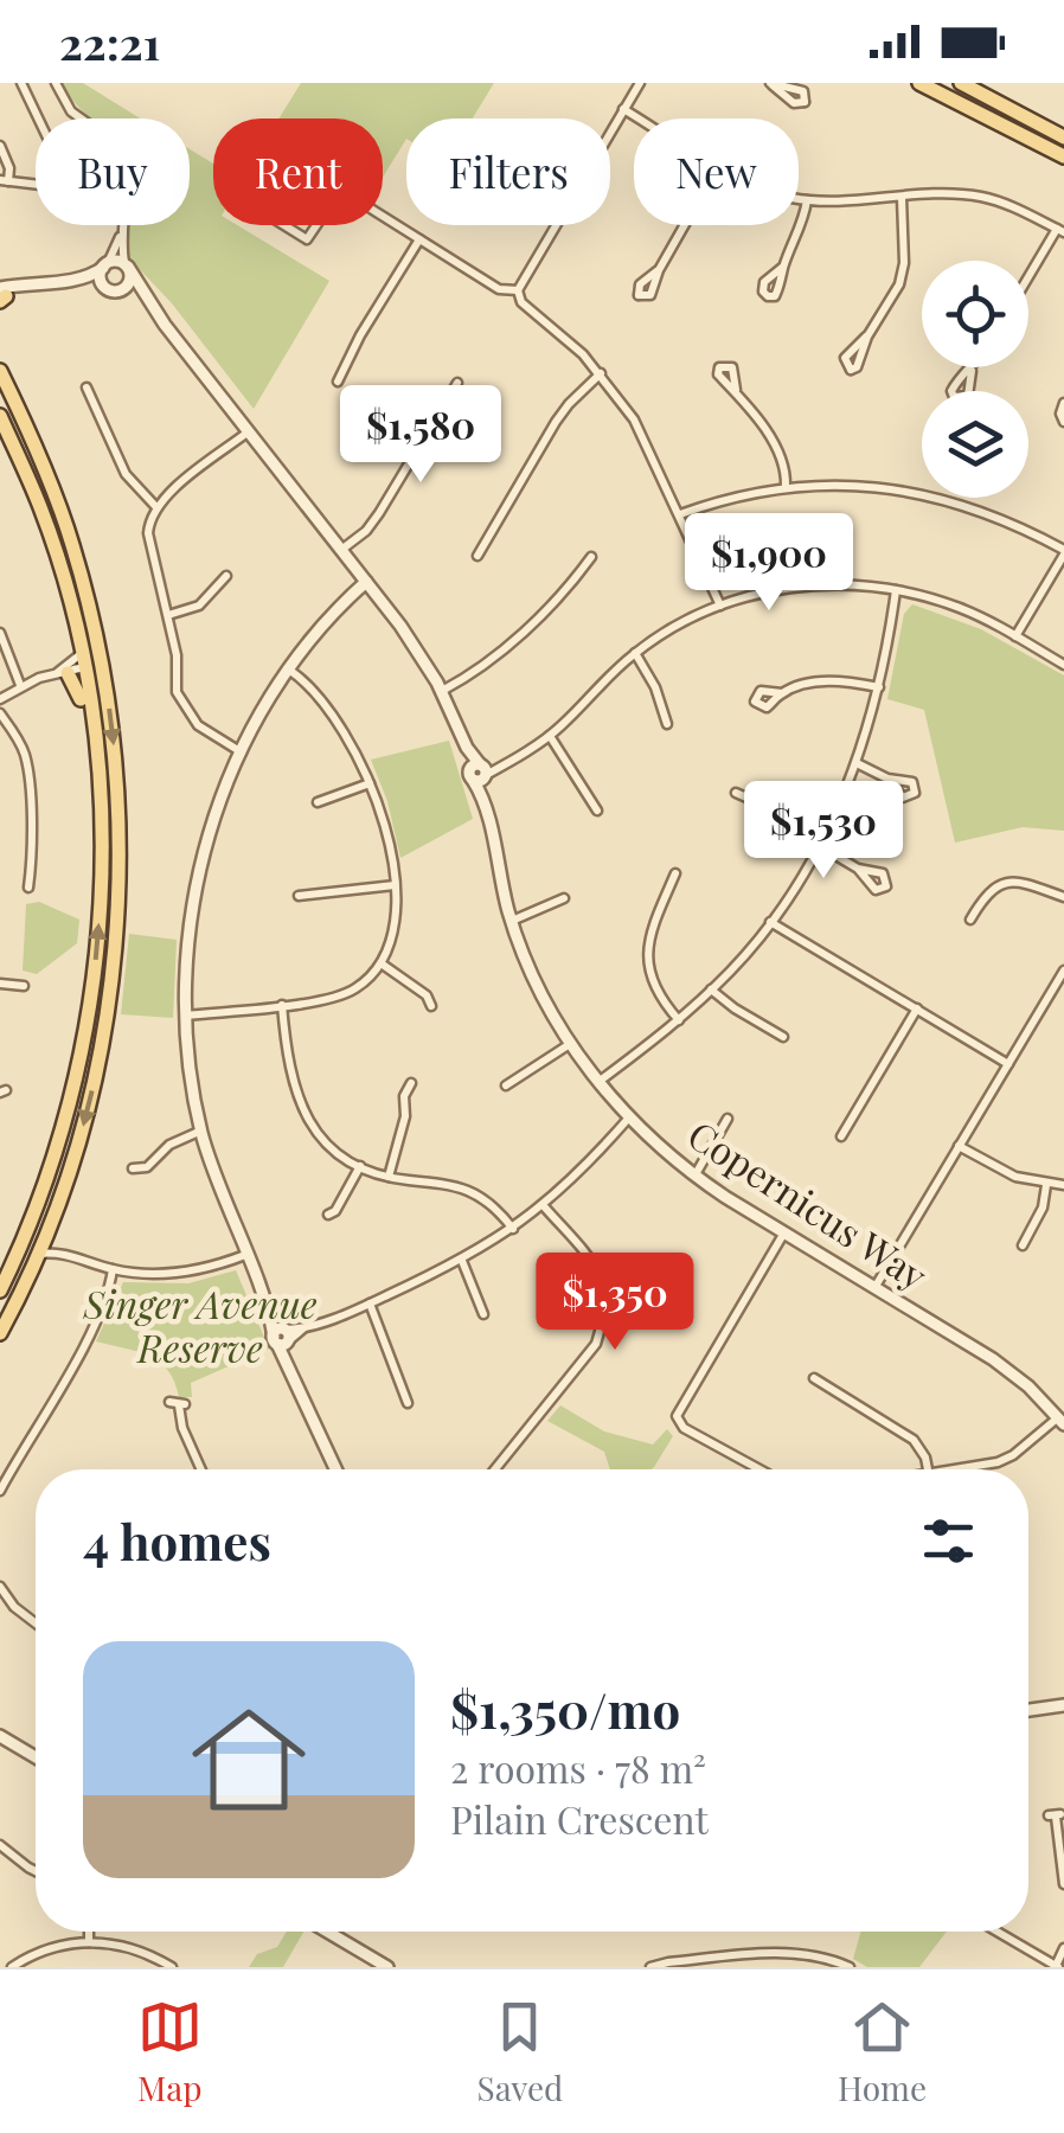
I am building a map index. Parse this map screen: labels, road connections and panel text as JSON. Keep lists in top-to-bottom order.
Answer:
{
  "streets": {
    "street": ["Copernicus Way"]
  },
  "parks": ["Singer Avenue Reserve"],
  "page": {
    "status": "22:21",
    "chip": [
      "Buy",
      "Rent",
      "Filters",
      "New"
    ],
    "price": [
      "$1,580",
      "$1,900",
      "$1,530",
      "$1,350"
    ],
    "heading": "4 homes",
    "list": [
      {
        "name": "$1,350/mo",
        "note": "2 rooms · 78 m² · Pilain Crescent"
      }
    ],
    "tabs": ["Map", "Saved", "Home"]
  }
}
